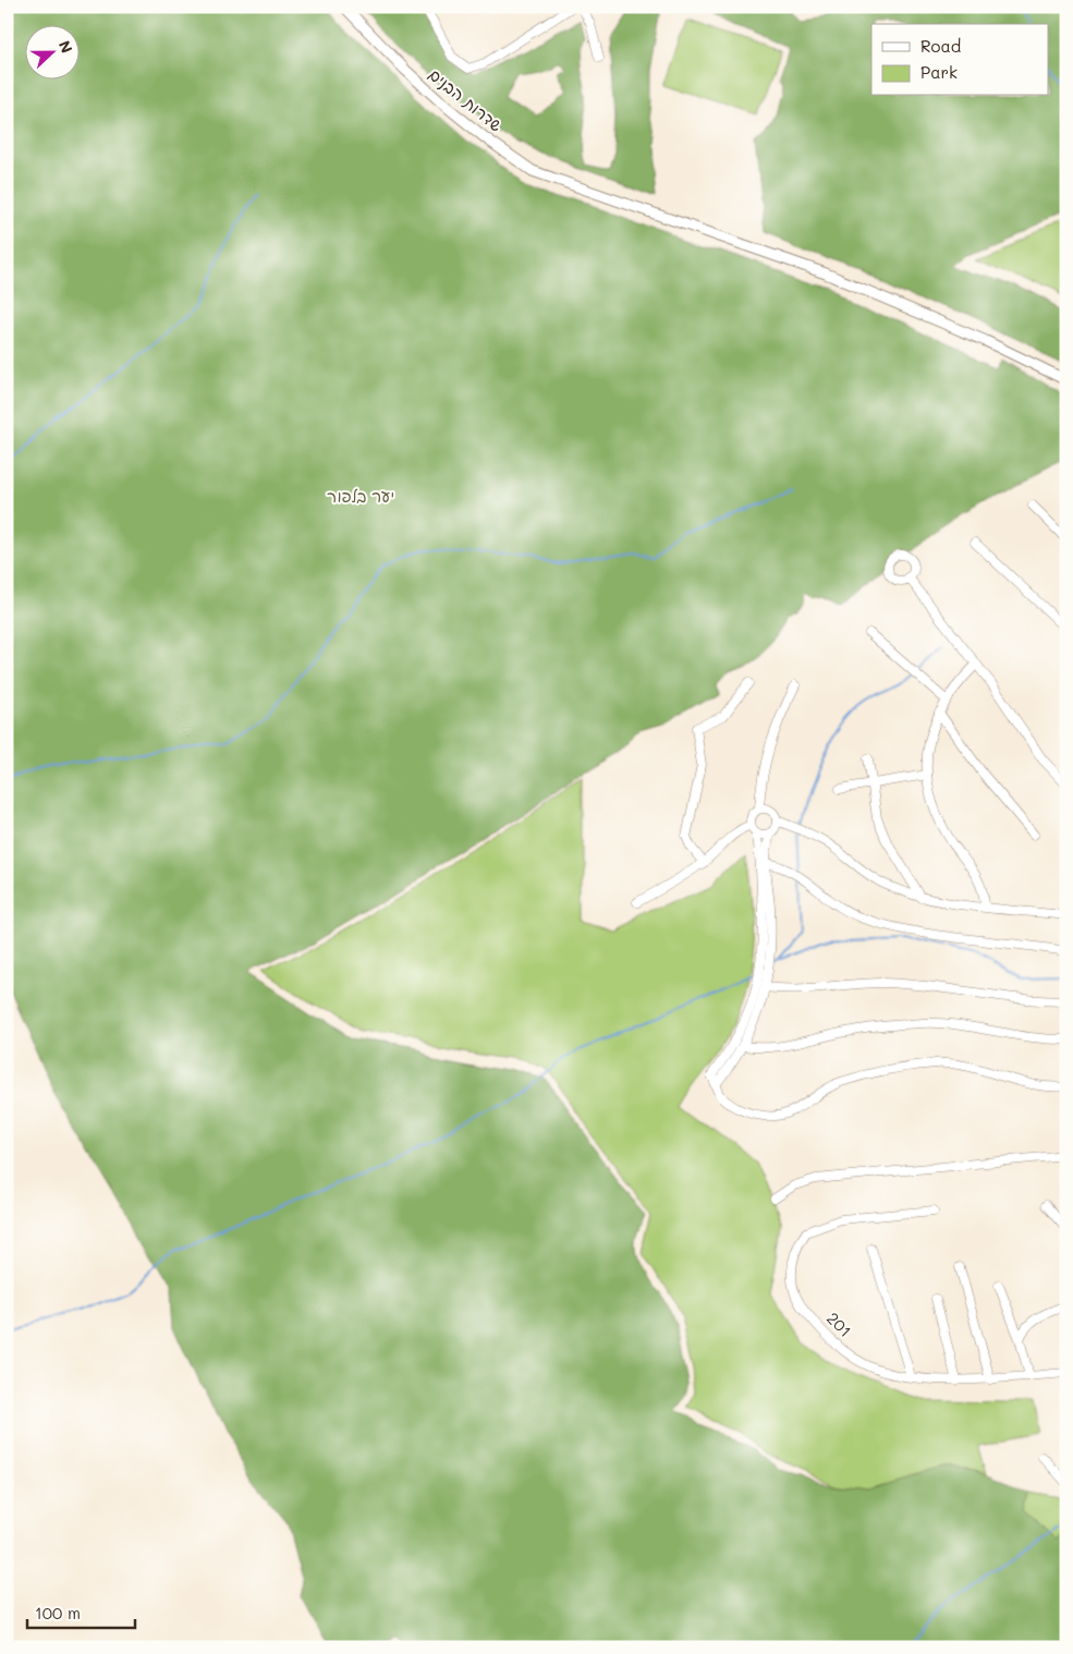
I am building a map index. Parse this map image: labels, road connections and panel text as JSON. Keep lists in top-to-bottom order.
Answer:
{
  "streets": {
    "main road": ["שדרות הבנים"],
    "street": ["201"]
  },
  "parks": ["יער בלפור"],
  "legend": ["Road", "Park"],
  "scale_bar": "100 m",
  "north": "right"
}
